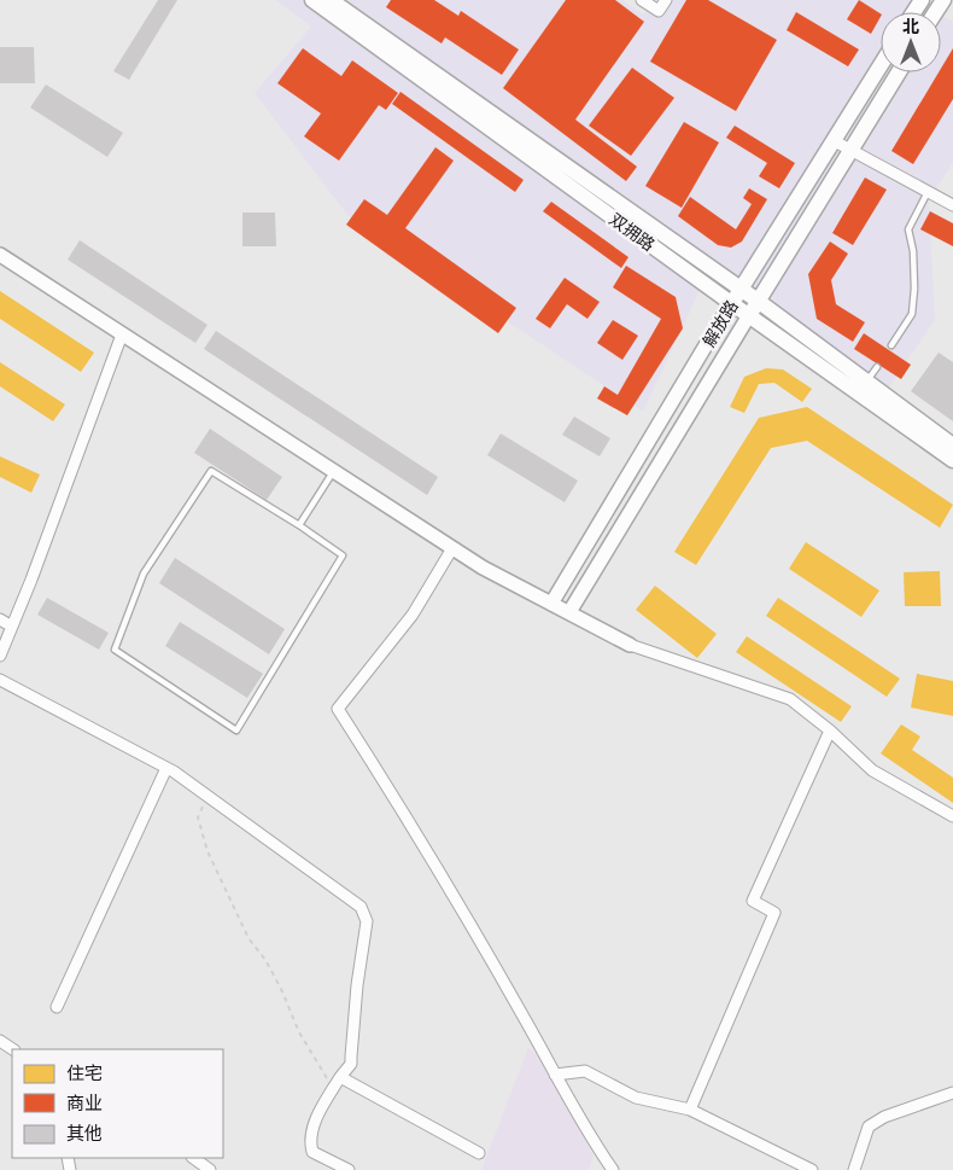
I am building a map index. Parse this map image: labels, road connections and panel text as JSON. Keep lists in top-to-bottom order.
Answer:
{
  "streets": {
    "main road": ["双拥路", "解放路"]
  },
  "crossings": [
    ["双拥路", "解放路"]
  ],
  "legend": ["住宅", "商业", "其他"],
  "north": "top"
}
